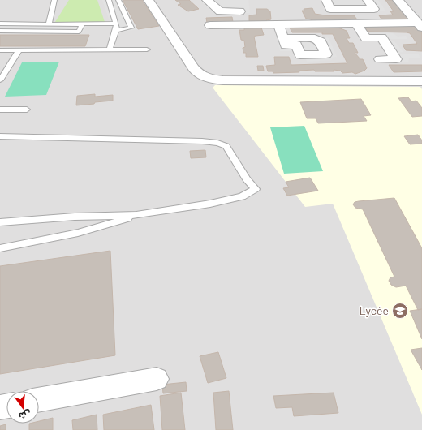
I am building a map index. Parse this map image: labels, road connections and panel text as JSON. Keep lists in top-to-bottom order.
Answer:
{
  "places": {
    "school or university": ["Lycée"]
  },
  "north": "bottom"
}
